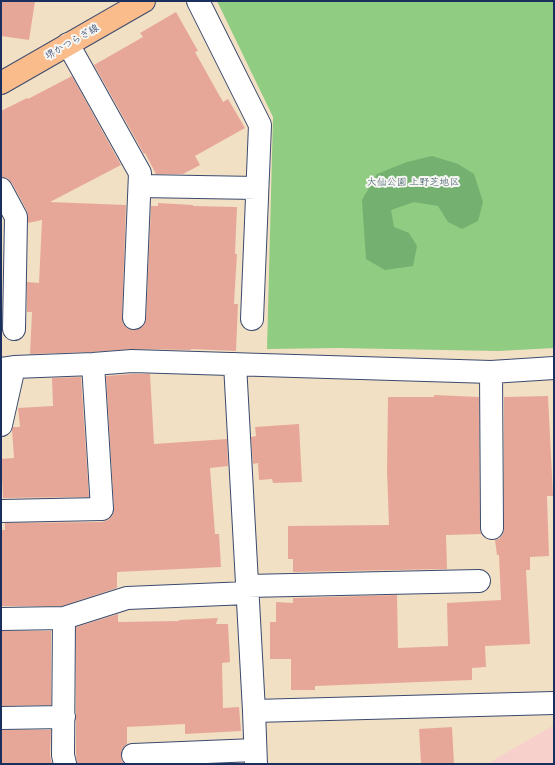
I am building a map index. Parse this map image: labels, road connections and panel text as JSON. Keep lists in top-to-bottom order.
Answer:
{
  "streets": {
    "main road": ["堺かつらぎ線"]
  },
  "parks": ["大仙公園 上野芝地区"]
}
